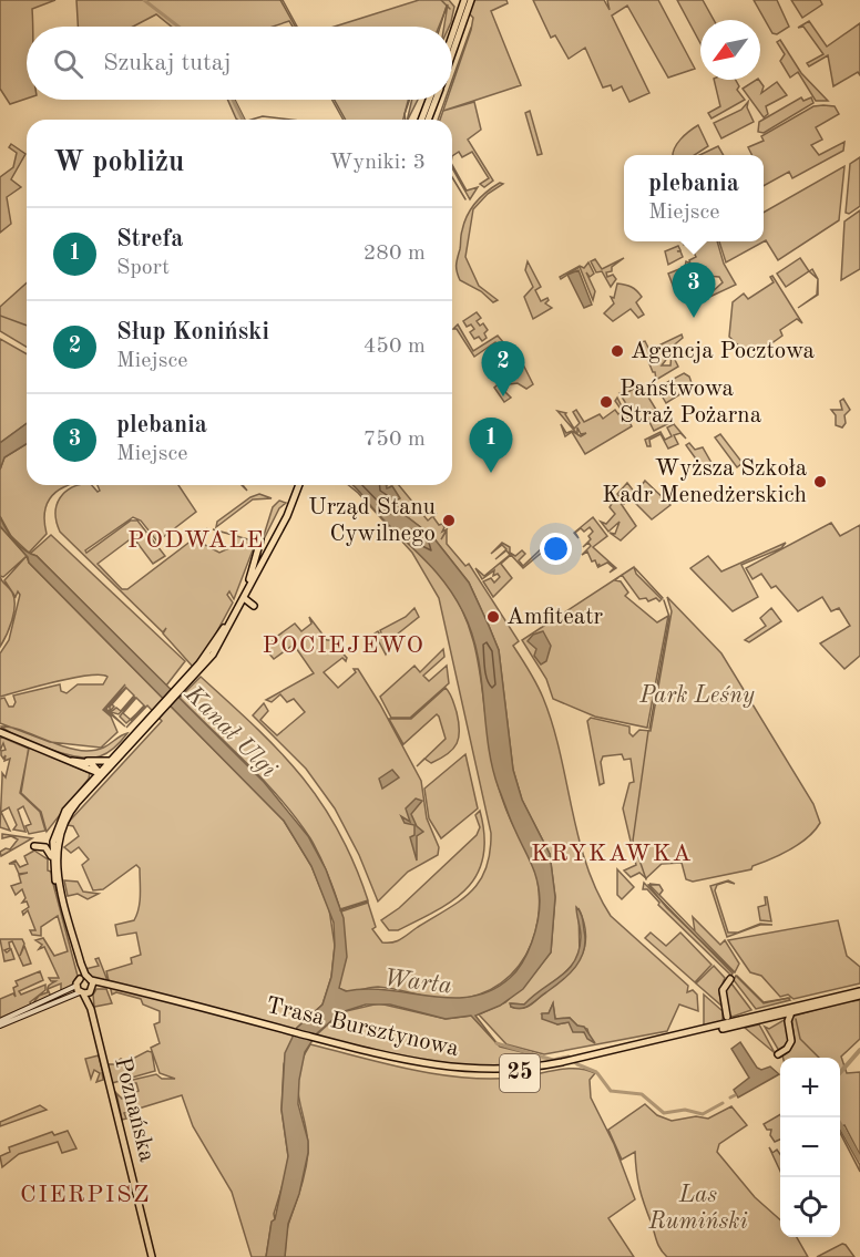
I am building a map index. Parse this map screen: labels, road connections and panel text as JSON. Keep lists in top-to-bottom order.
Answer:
{
  "streets": {
    "main road": ["Trasa Bursztynowa", "25", "Poznańska"]
  },
  "crossings": [
    ["Trasa Bursztynowa", "Poznańska"]
  ],
  "districts": [
    "PODWALE",
    "POCIEJEWO",
    "KRYKAWKA",
    "CIERPISZ"
  ],
  "water": ["Kanał Ulgi", "Warta"],
  "parks": ["Park Leśny", "Las Rumiński"],
  "places": [
    "Agencja Pocztowa",
    "Państwowa Straż Pożarna",
    "Wyższa Szkoła Kadr Menedżerskich",
    "Urząd Stanu Cywilnego",
    "Amfiteatr"
  ],
  "north": "bottom left",
  "page": {
    "search": "Szukaj tutaj",
    "heading": ["W pobliżu", "Wyniki: 3"],
    "popup": ["plebania", "Miejsce"],
    "list": [
      {
        "mark": "1",
        "name": "Strefa",
        "note": "Sport",
        "value": "280 m"
      },
      {
        "mark": "2",
        "name": "Słup Koniński",
        "note": "Miejsce",
        "value": "450 m"
      },
      {
        "mark": "3",
        "name": "plebania",
        "note": "Miejsce",
        "value": "750 m"
      }
    ],
    "pins": ["3", "2", "1"],
    "map_buttons": ["+", "−"]
  }
}
